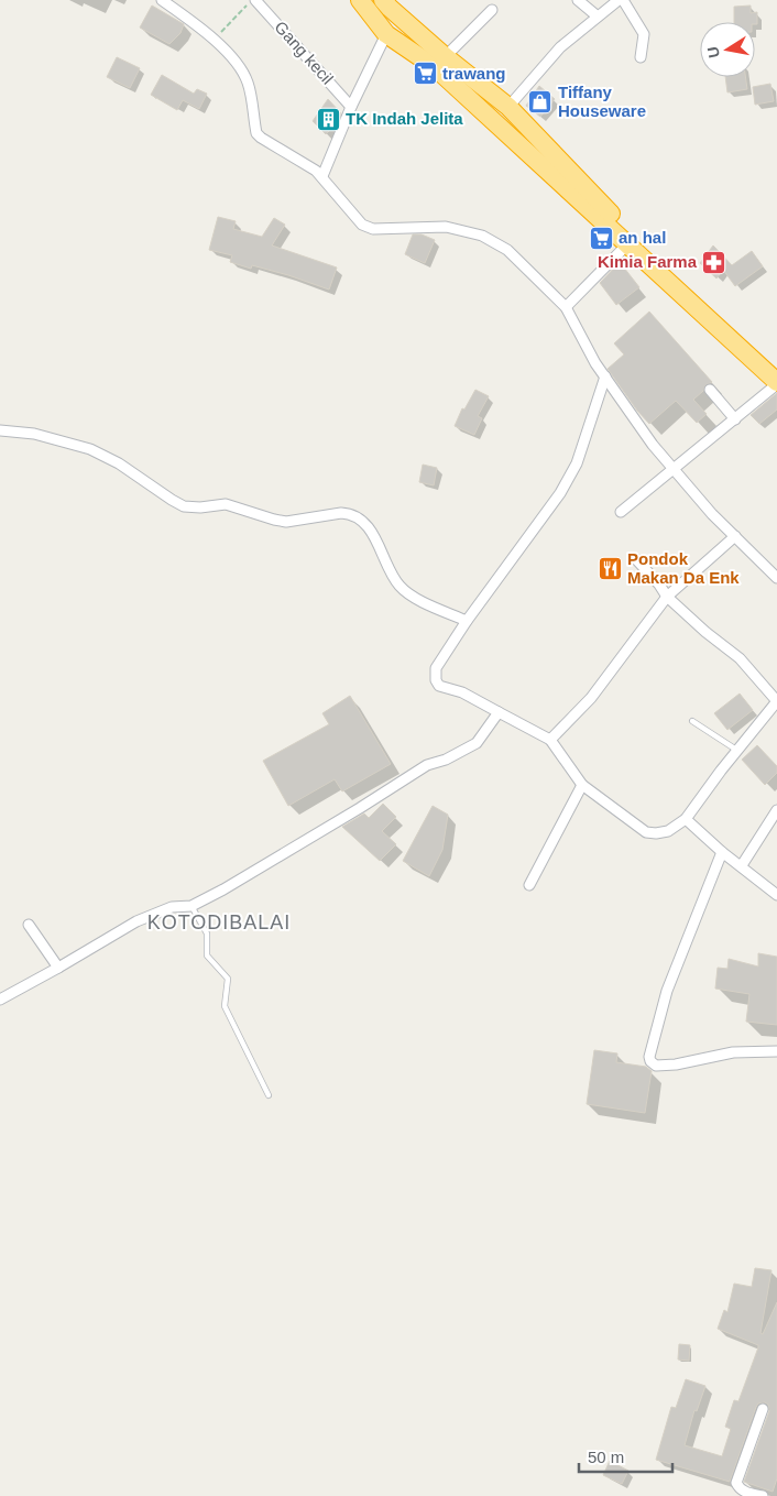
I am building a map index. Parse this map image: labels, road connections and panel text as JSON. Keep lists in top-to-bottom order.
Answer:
{
  "streets": {
    "street": ["Gang kecil"]
  },
  "districts": ["KOTODIBALAI"],
  "places": {
    "supermarket": ["trawang", "an hal"],
    "shop": ["Tiffany Houseware"],
    "building": ["TK Indah Jelita"],
    "pharmacy": ["Kimia Farma"],
    "restaurant": ["Pondok Makan Da Enk"]
  },
  "scale_bar": "50 m",
  "north": "left"
}
